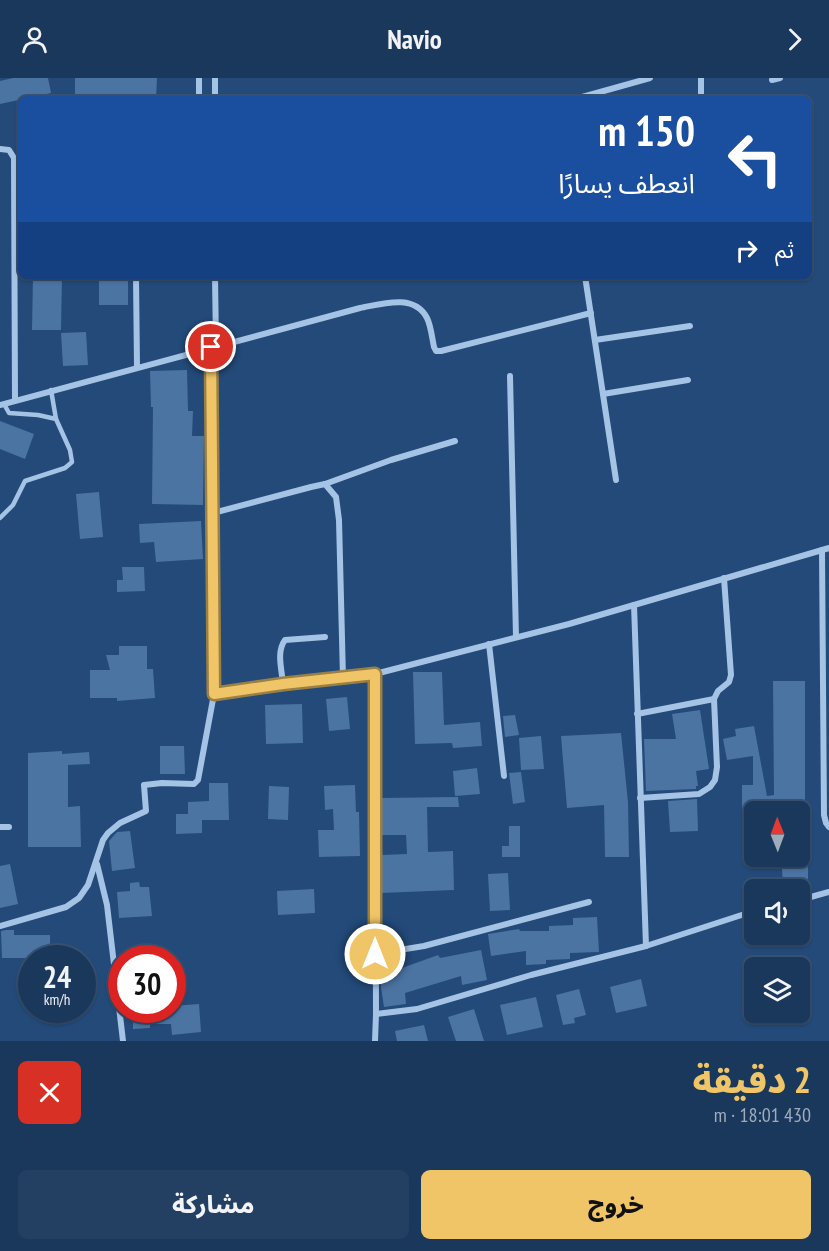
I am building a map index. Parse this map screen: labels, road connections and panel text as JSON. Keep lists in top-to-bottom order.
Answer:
{
  "north": "top",
  "page": {
    "header": "Navio",
    "turn": ["150 m", "انعطف يسارًا"],
    "then": "ثم",
    "speed": "24 km/h",
    "limit": "30",
    "heading": ["2 دقيقة", "430 m · 18:01"],
    "buttons": ["خروج", "مشاركة"]
  }
}
